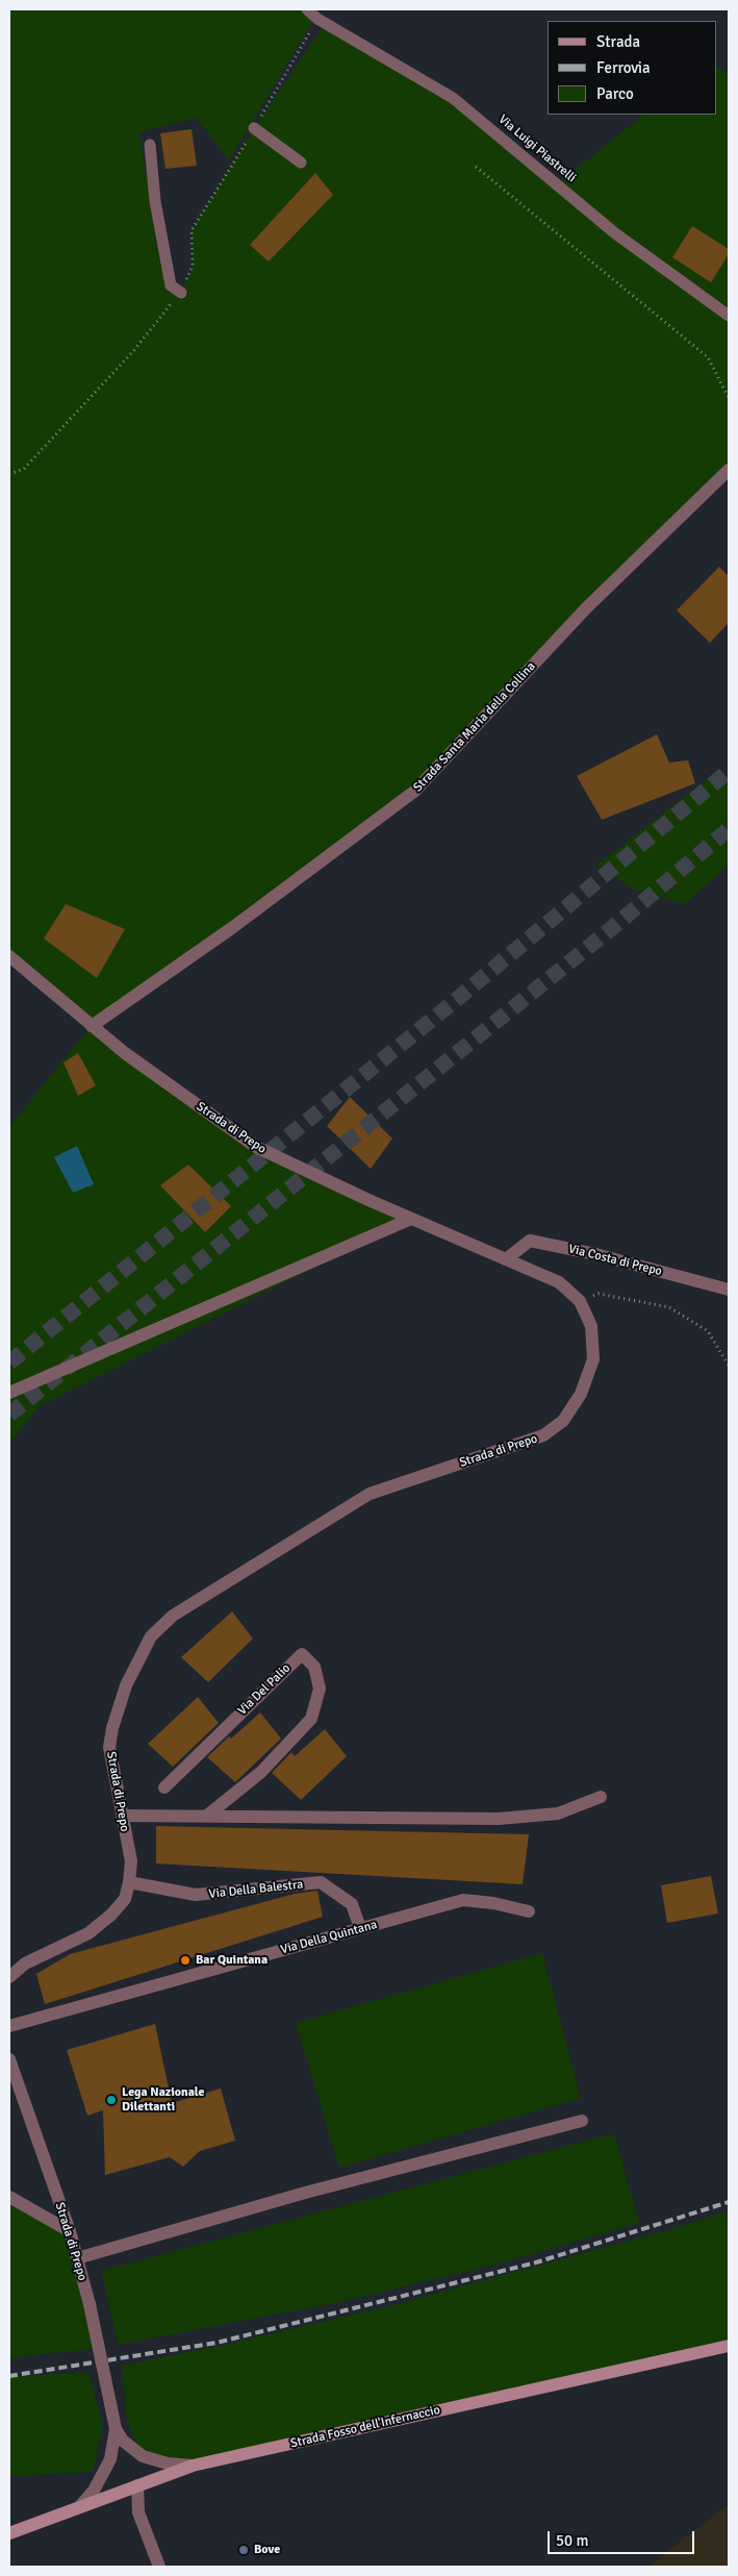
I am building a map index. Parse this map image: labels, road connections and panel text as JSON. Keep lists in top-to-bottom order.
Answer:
{
  "streets": {
    "main road": ["Strada Fosso dell'Infernaccio"],
    "street": [
      "Strada Santa Maria della Collina",
      "Strada di Prepo",
      "Via Costa di Prepo",
      "Via Del Palio",
      "Via Della Balestra",
      "Via Della Quintana"
    ],
    "lane": ["Via Luigi Piastrelli"]
  },
  "crossings": [
    ["Strada Santa Maria della Collina", "Strada di Prepo"],
    ["Strada di Prepo", "Via Costa di Prepo"],
    ["Strada di Prepo", "Via Della Balestra"],
    ["Strada di Prepo", "Strada Fosso dell'Infernaccio"],
    ["Via Della Balestra", "Via Della Quintana"]
  ],
  "places": ["Bar Quintana", "Lega Nazionale Dilettanti", "Bove"],
  "legend": ["Strada", "Ferrovia", "Parco"],
  "scale_bar": "50 m"
}
